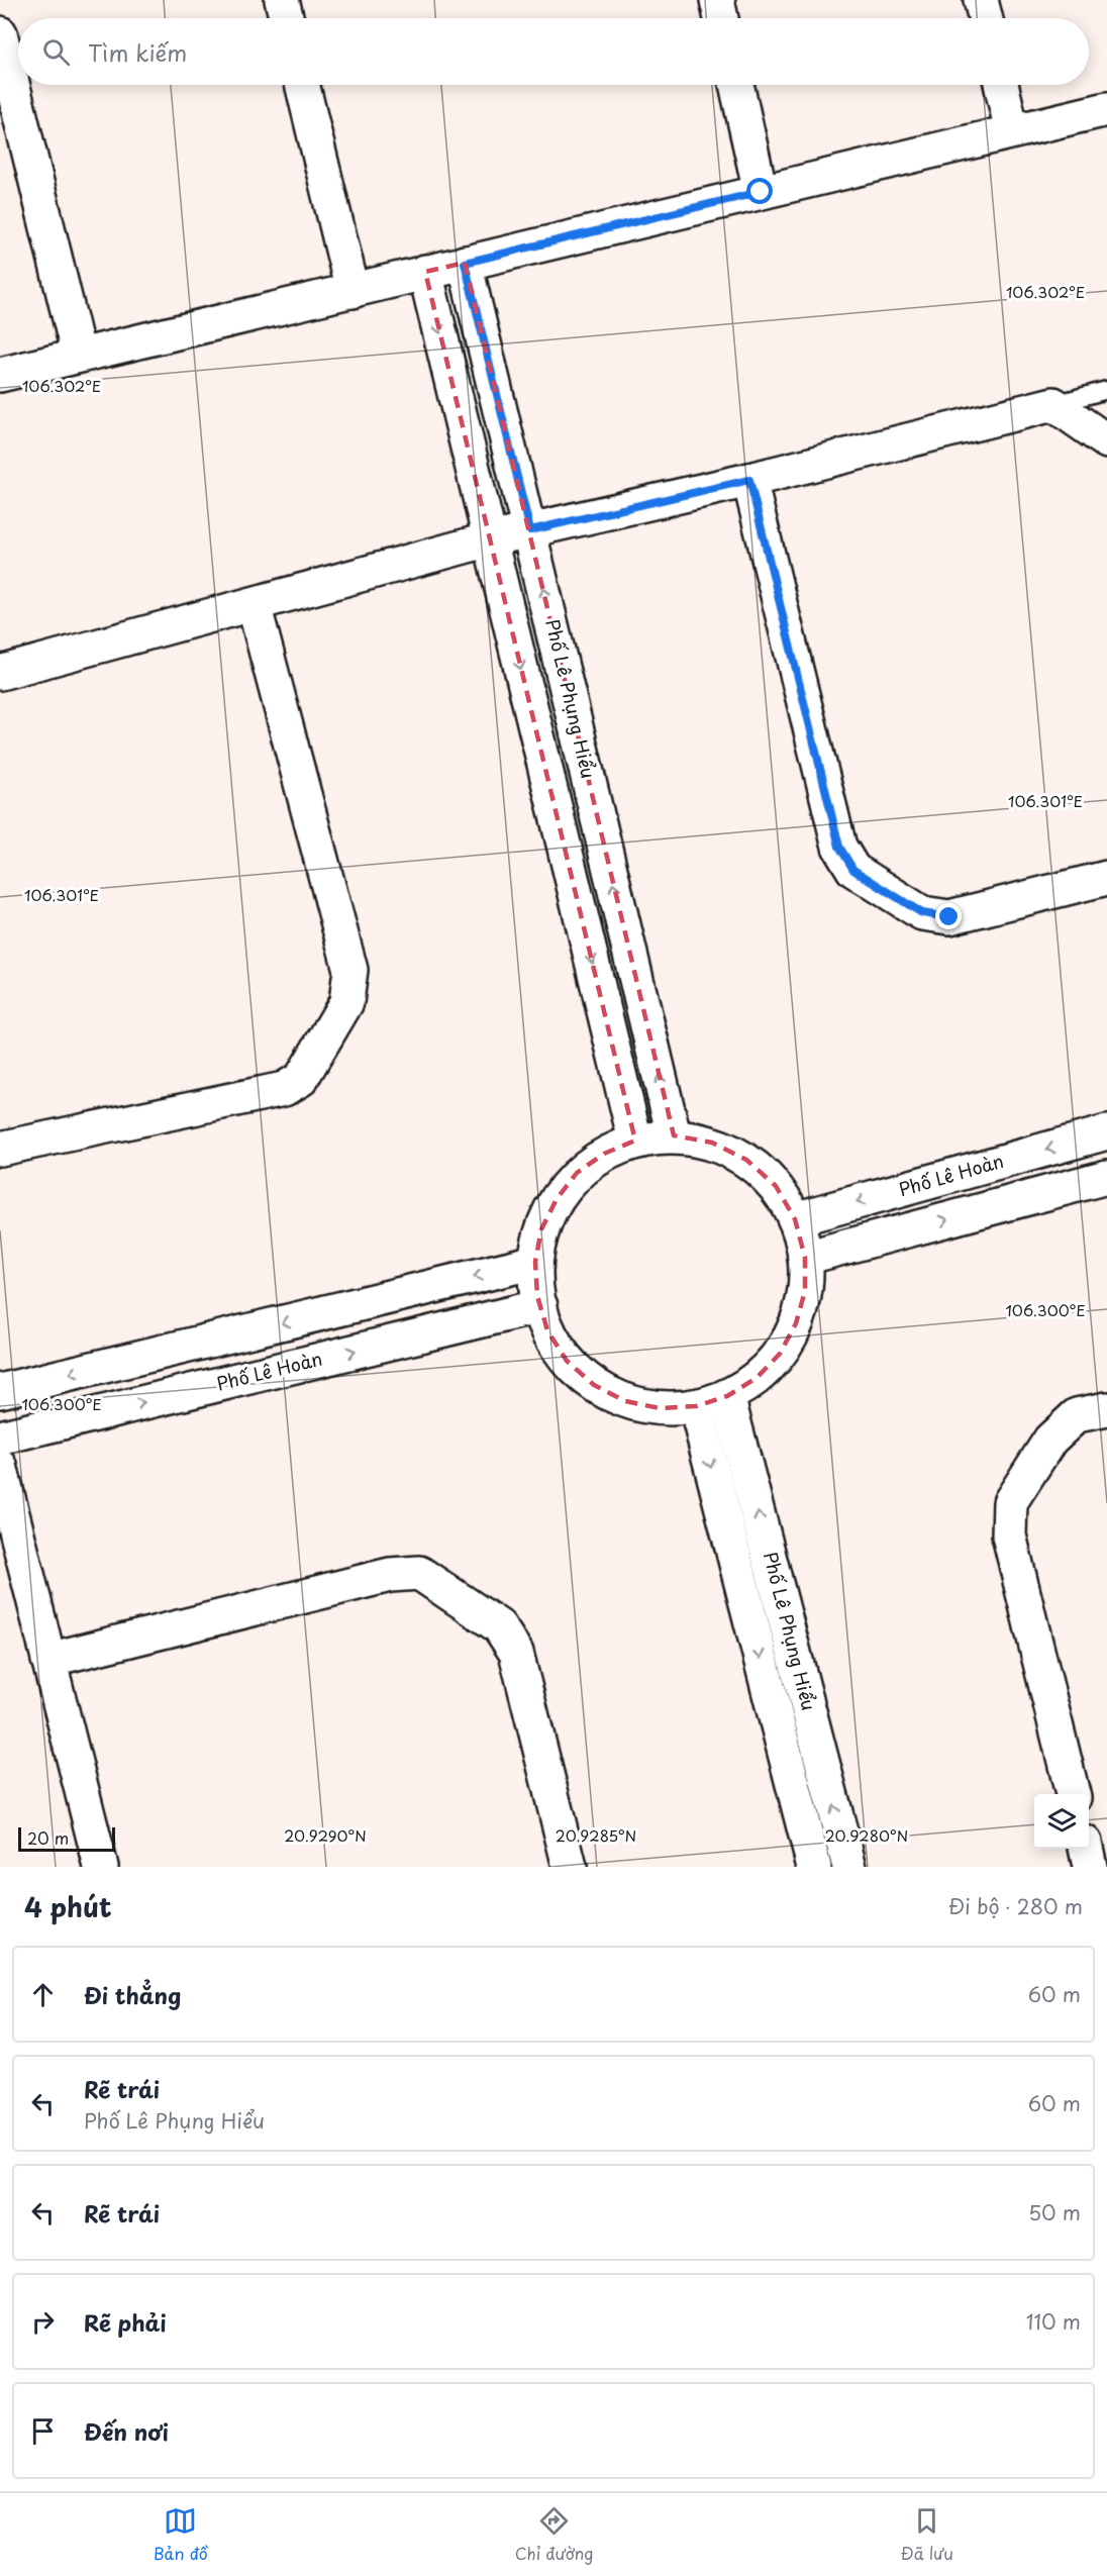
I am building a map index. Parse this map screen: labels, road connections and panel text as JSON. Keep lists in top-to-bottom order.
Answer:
{
  "streets": {
    "street": ["Phố Lê Phụng Hiểu", "Phố Lê Hoàn"]
  },
  "scale_bar": "20 m",
  "page": {
    "search": "Tìm kiếm",
    "scale": "20 m",
    "heading": ["4 phút", "Đi bộ · 280 m"],
    "list": [
      ["Đi thẳng", "60 m"],
      ["Rẽ trái", "Phố Lê Phụng Hiểu", "60 m"],
      ["Rẽ trái", "50 m"],
      ["Rẽ phải", "110 m"],
      "Đến nơi"
    ],
    "nav": ["Bản đồ", "Chỉ đường", "Đã lưu"]
  },
  "coordinates": [
    "106.302°E",
    "106.301°E",
    "106.300°E",
    "20.9290°N",
    "20.9285°N",
    "20.9280°N"
  ]
}
